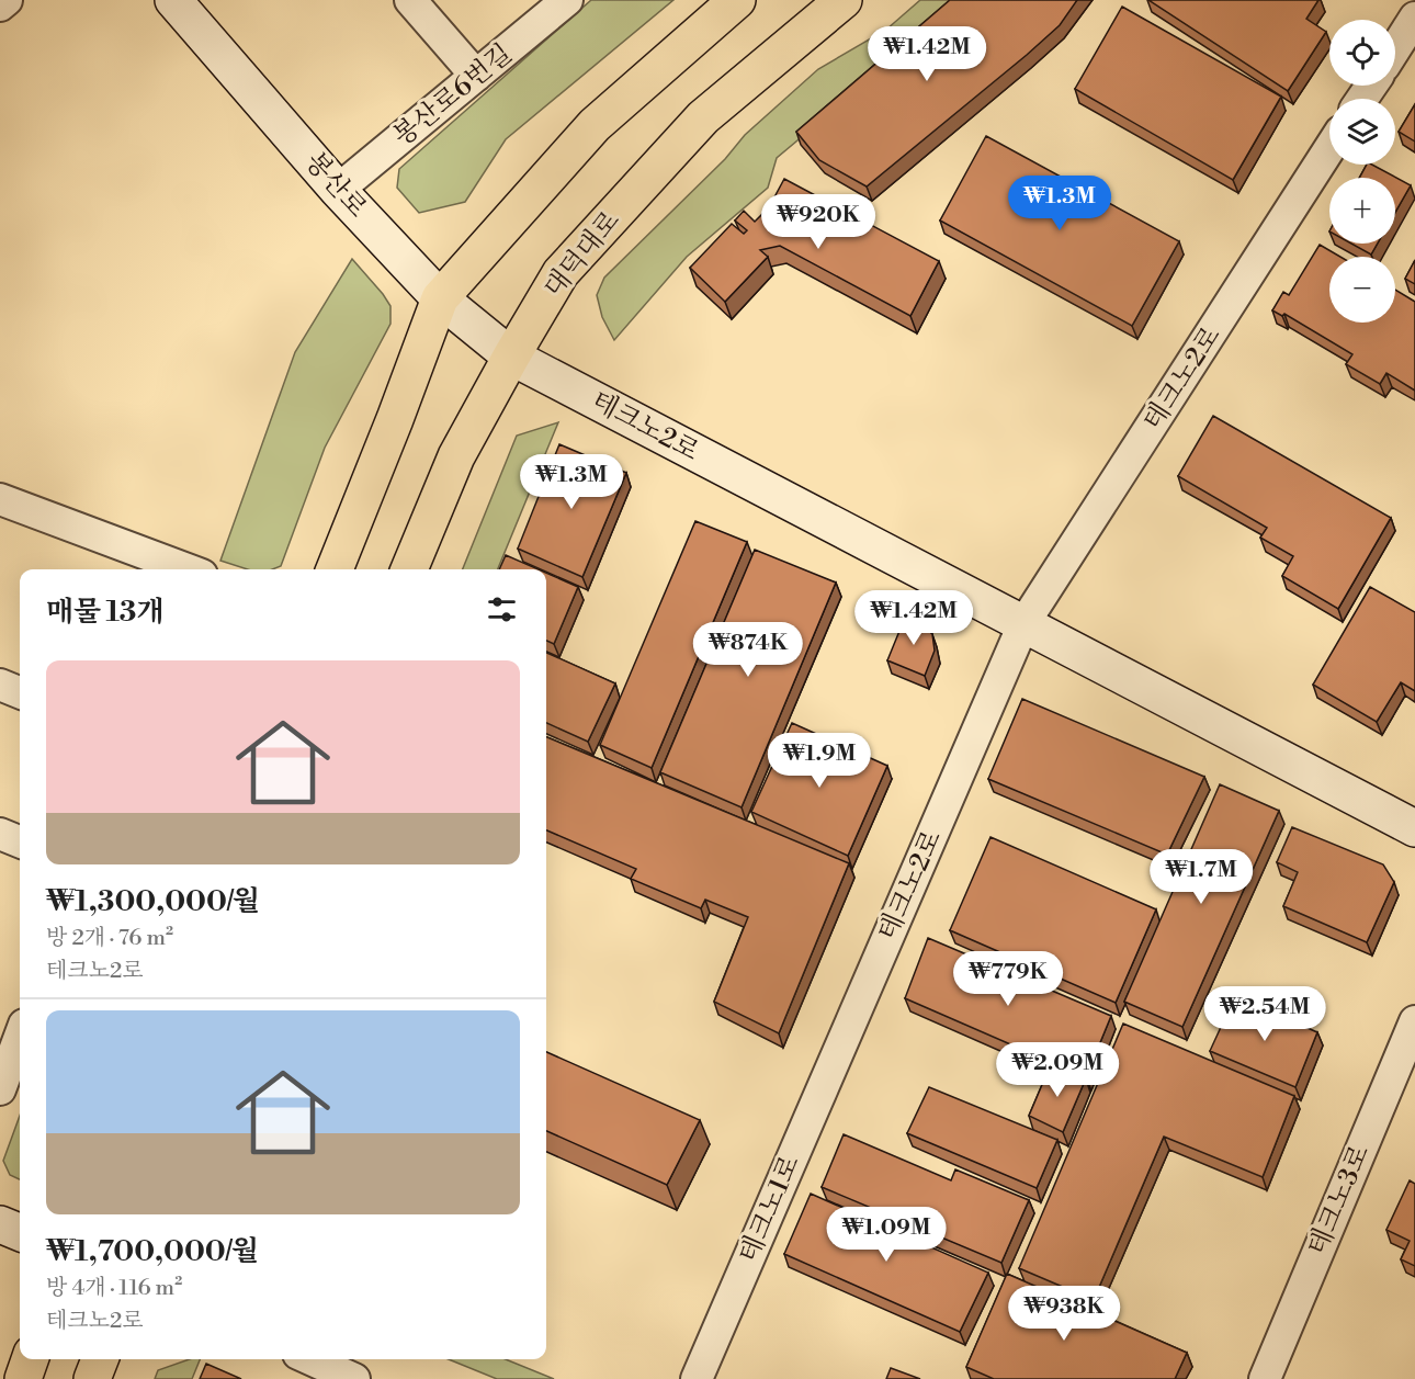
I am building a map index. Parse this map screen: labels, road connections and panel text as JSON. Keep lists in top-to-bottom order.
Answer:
{
  "streets": {
    "main road": ["봉산로", "대덕대로", "테크노2로"],
    "street": ["봉산로6번길", "테크노3로", "테크노1로"]
  },
  "crossings": [
    ["봉산로6번길", "봉산로"],
    ["봉산로", "대덕대로"],
    ["봉산로", "테크노2로"],
    ["대덕대로", "테크노2로"],
    ["테크노2로", "테크노1로"]
  ],
  "page": {
    "map_buttons": ["+", "−"],
    "price": [
      "₩1.42M",
      "₩1.3M",
      "₩920K",
      "₩1.3M",
      "₩1.42M",
      "₩874K",
      "₩1.9M",
      "₩1.7M",
      "₩779K",
      "₩2.54M",
      "₩2.09M",
      "₩1.09M",
      "₩938K"
    ],
    "heading": "매물 13개",
    "list": [
      {
        "name": "₩1,300,000/월",
        "note": "방 2개 · 76 m² · 테크노2로"
      },
      {
        "name": "₩1,700,000/월",
        "note": "방 4개 · 116 m² · 테크노2로"
      }
    ]
  }
}
